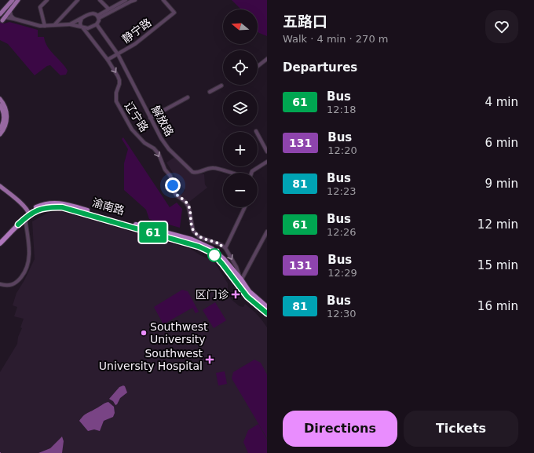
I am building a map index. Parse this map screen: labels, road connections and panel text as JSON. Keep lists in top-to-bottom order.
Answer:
{
  "streets": {
    "highway": ["渝南路"],
    "street": ["静宁路", "辽宁路", "解放路"]
  },
  "crossings": [
    ["静宁路", "辽宁路"],
    ["静宁路", "解放路"],
    ["辽宁路", "解放路"]
  ],
  "one_way": ["辽宁路"],
  "places": {
    "health": ["区门诊", "Southwest University Hospital"],
    "other": ["Southwest University"]
  },
  "lines": ["bus line 61"],
  "north": "left",
  "page": {
    "on_map": "61",
    "heading": [
      ["五路口", "Walk · 4 min · 270 m"],
      "Departures"
    ],
    "map_buttons": ["+", "−"],
    "list": [
      {
        "mark": "61",
        "name": "Bus",
        "note": "12:18",
        "value": "4 min"
      },
      {
        "mark": "131",
        "name": "Bus",
        "note": "12:20",
        "value": "6 min"
      },
      {
        "mark": "81",
        "name": "Bus",
        "note": "12:23",
        "value": "9 min"
      },
      {
        "mark": "61",
        "name": "Bus",
        "note": "12:26",
        "value": "12 min"
      },
      {
        "mark": "131",
        "name": "Bus",
        "note": "12:29",
        "value": "15 min"
      },
      {
        "mark": "81",
        "name": "Bus",
        "note": "12:30",
        "value": "16 min"
      }
    ],
    "buttons": ["Directions", "Tickets"]
  }
}
